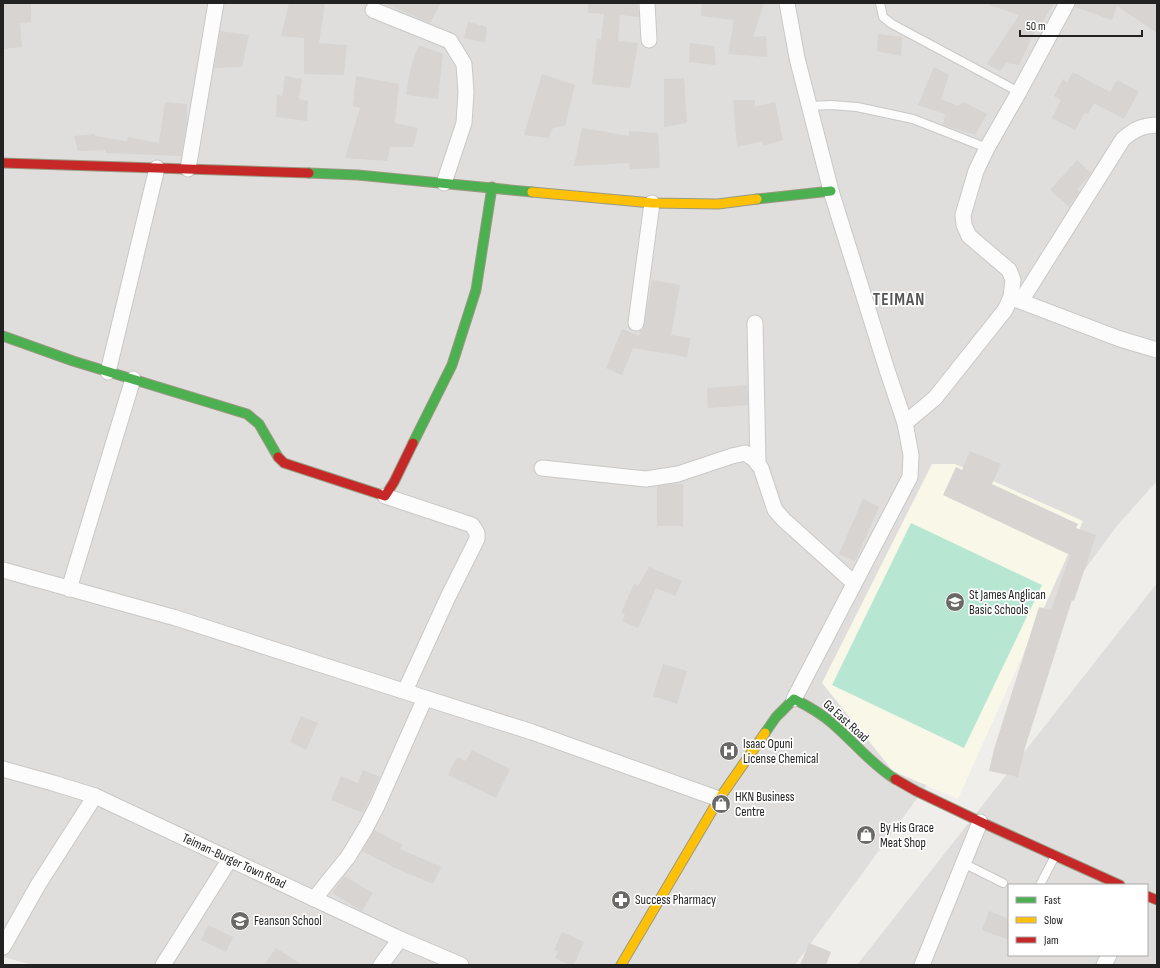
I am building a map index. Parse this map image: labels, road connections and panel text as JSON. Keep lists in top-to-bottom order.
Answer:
{
  "streets": {
    "street": ["Ga East Road", "Teiman-Burger Town Road"]
  },
  "districts": ["TEIMAN"],
  "places": {
    "school or university": ["St James Anglican Basic Schools", "Feanson School"],
    "hospital": ["Isaac Opuni License Chemical"],
    "shop": ["HKN Business Centre", "By His Grace Meat Shop"],
    "pharmacy": ["Success Pharmacy"]
  },
  "legend": ["Fast", "Slow", "Jam"],
  "scale_bar": "50 m"
}
